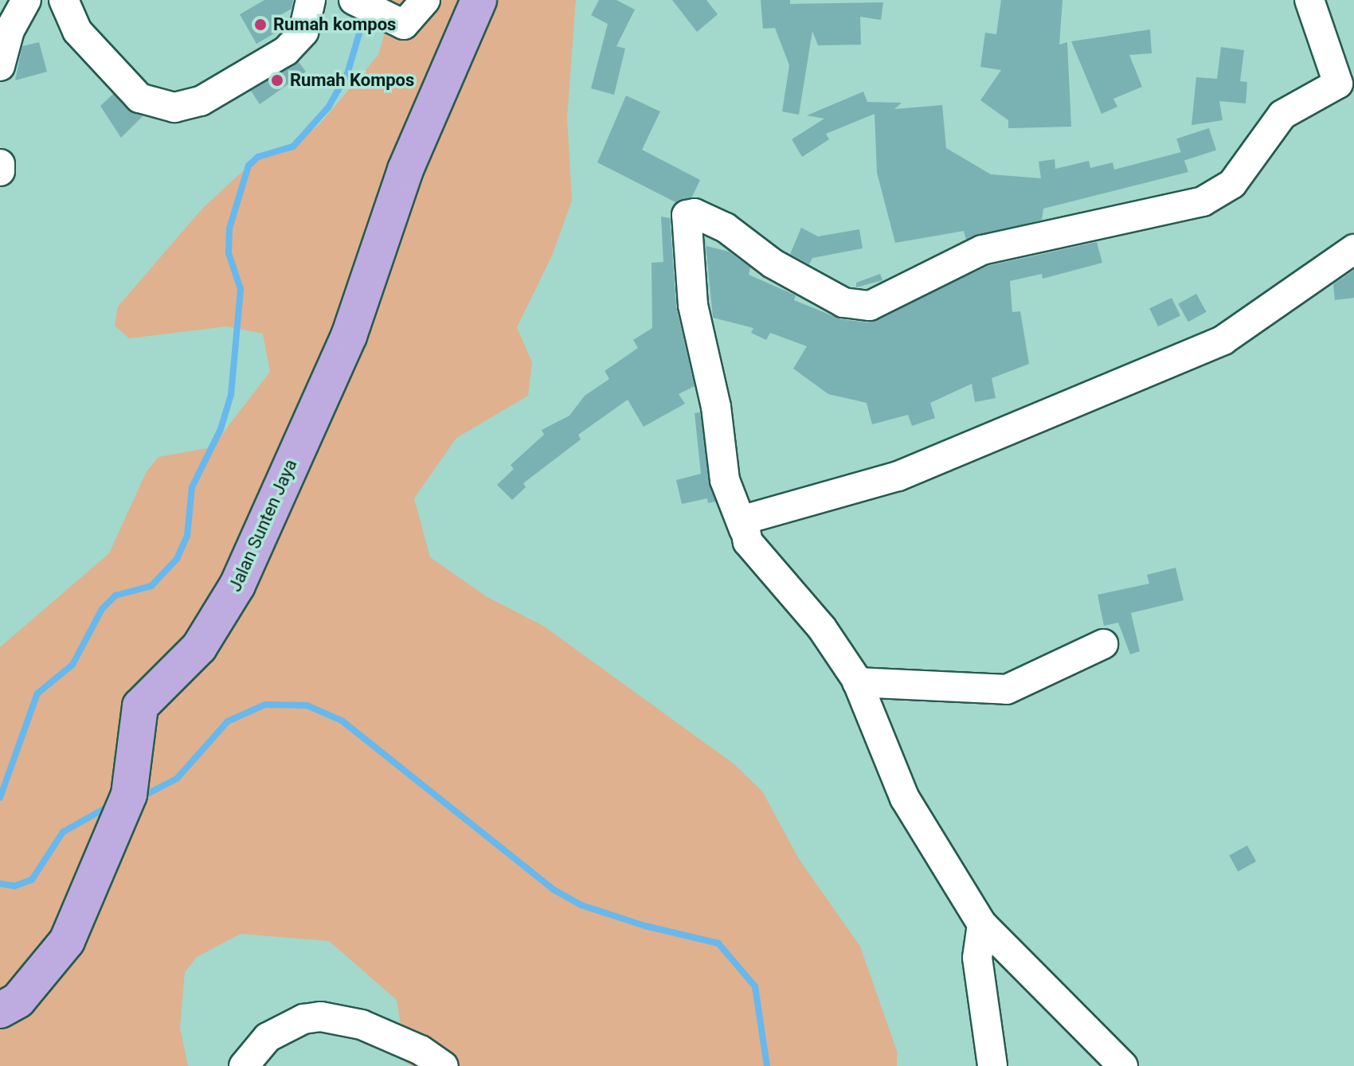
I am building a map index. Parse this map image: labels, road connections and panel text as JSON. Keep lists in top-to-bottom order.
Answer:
{
  "streets": {
    "main road": ["Jalan Sunten Jaya"]
  },
  "places": ["Rumah kompos", "Rumah Kompos"]
}
